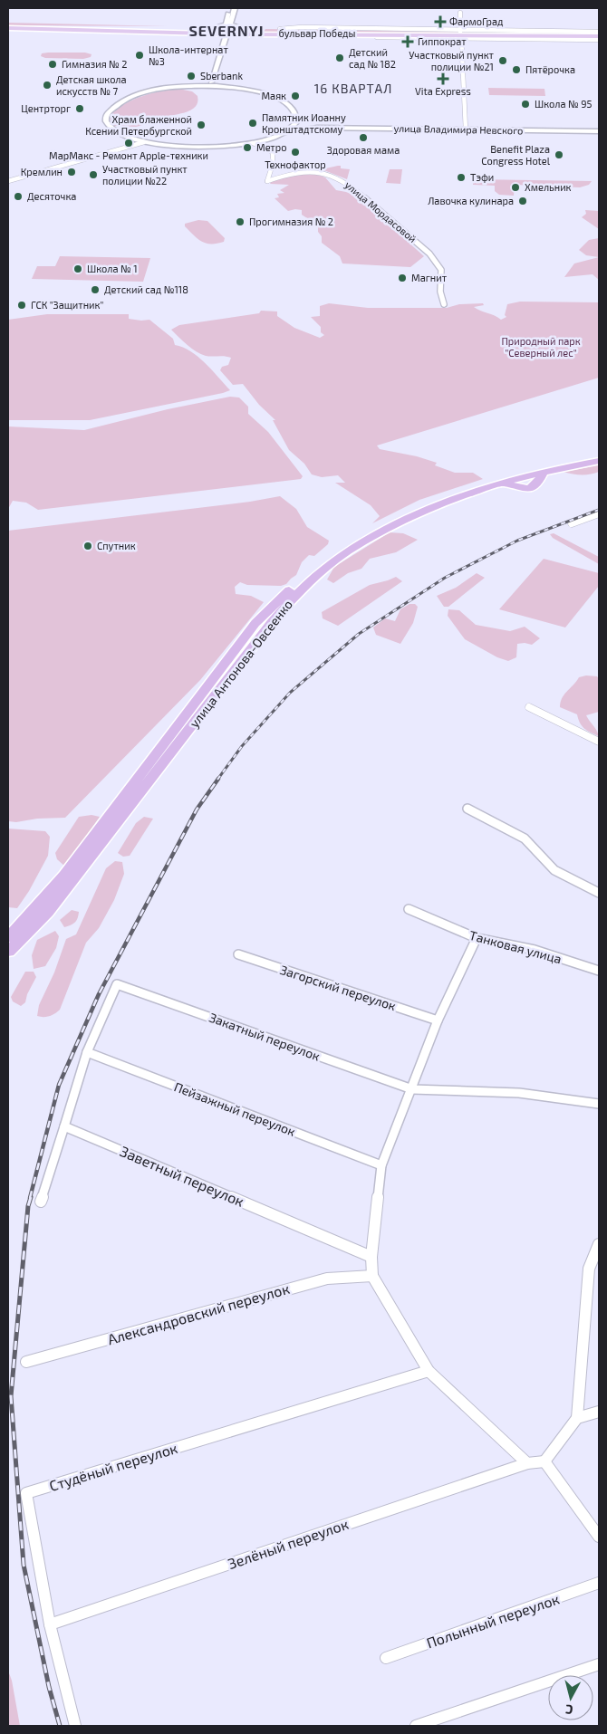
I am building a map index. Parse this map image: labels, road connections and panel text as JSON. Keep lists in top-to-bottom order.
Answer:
{
  "streets": {
    "highway": ["улица Антонова-Овсеенко"],
    "main road": ["бульвар Победы"],
    "street": [
      "улица Владимира Невского",
      "улица Мордасовой",
      "Танковая улица",
      "Загорский переулок",
      "Закатный переулок",
      "Пейзажный переулок",
      "Заветный переулок",
      "Александровский переулок",
      "Студёный переулок",
      "Зелёный переулок",
      "Полынный переулок"
    ]
  },
  "crossings": [
    ["Закатный переулок", "Пейзажный переулок"],
    ["Студёный переулок", "Зелёный переулок"]
  ],
  "districts": ["SEVERNYJ", "16 КВАРТАЛ"],
  "parks": ["Природный парк \"Северный лес\""],
  "places": {
    "health": ["ФармоГрад", "Гиппократ", "Vita Express"],
    "other": [
      "Школа-интернат №3",
      "Детский сад № 182",
      "Участковый пункт полиции №21",
      "Гимназия № 2",
      "Пятёрочка",
      "Sberbank",
      "Детская школа искусств № 7",
      "Маяк",
      "Школа № 95",
      "Центрторг",
      "Памятник Иоанну Кронштадтскому",
      "Храм блаженной Ксении Петербургской",
      "Здоровая мама",
      "МарМакс - Ремонт Apple-техники",
      "Метро",
      "Технофактор",
      "Benefit Plaza Congress Hotel",
      "Кремлин",
      "Участковый пункт полиции №22",
      "Тэфи",
      "Хмельник",
      "Десяточка",
      "Лавочка кулинара",
      "Прогимназия № 2",
      "Школа № 1",
      "Магнит",
      "Детский сад №118",
      "ГСК \"Защитник\"",
      "Спутник"
    ]
  },
  "north": "bottom"
}
